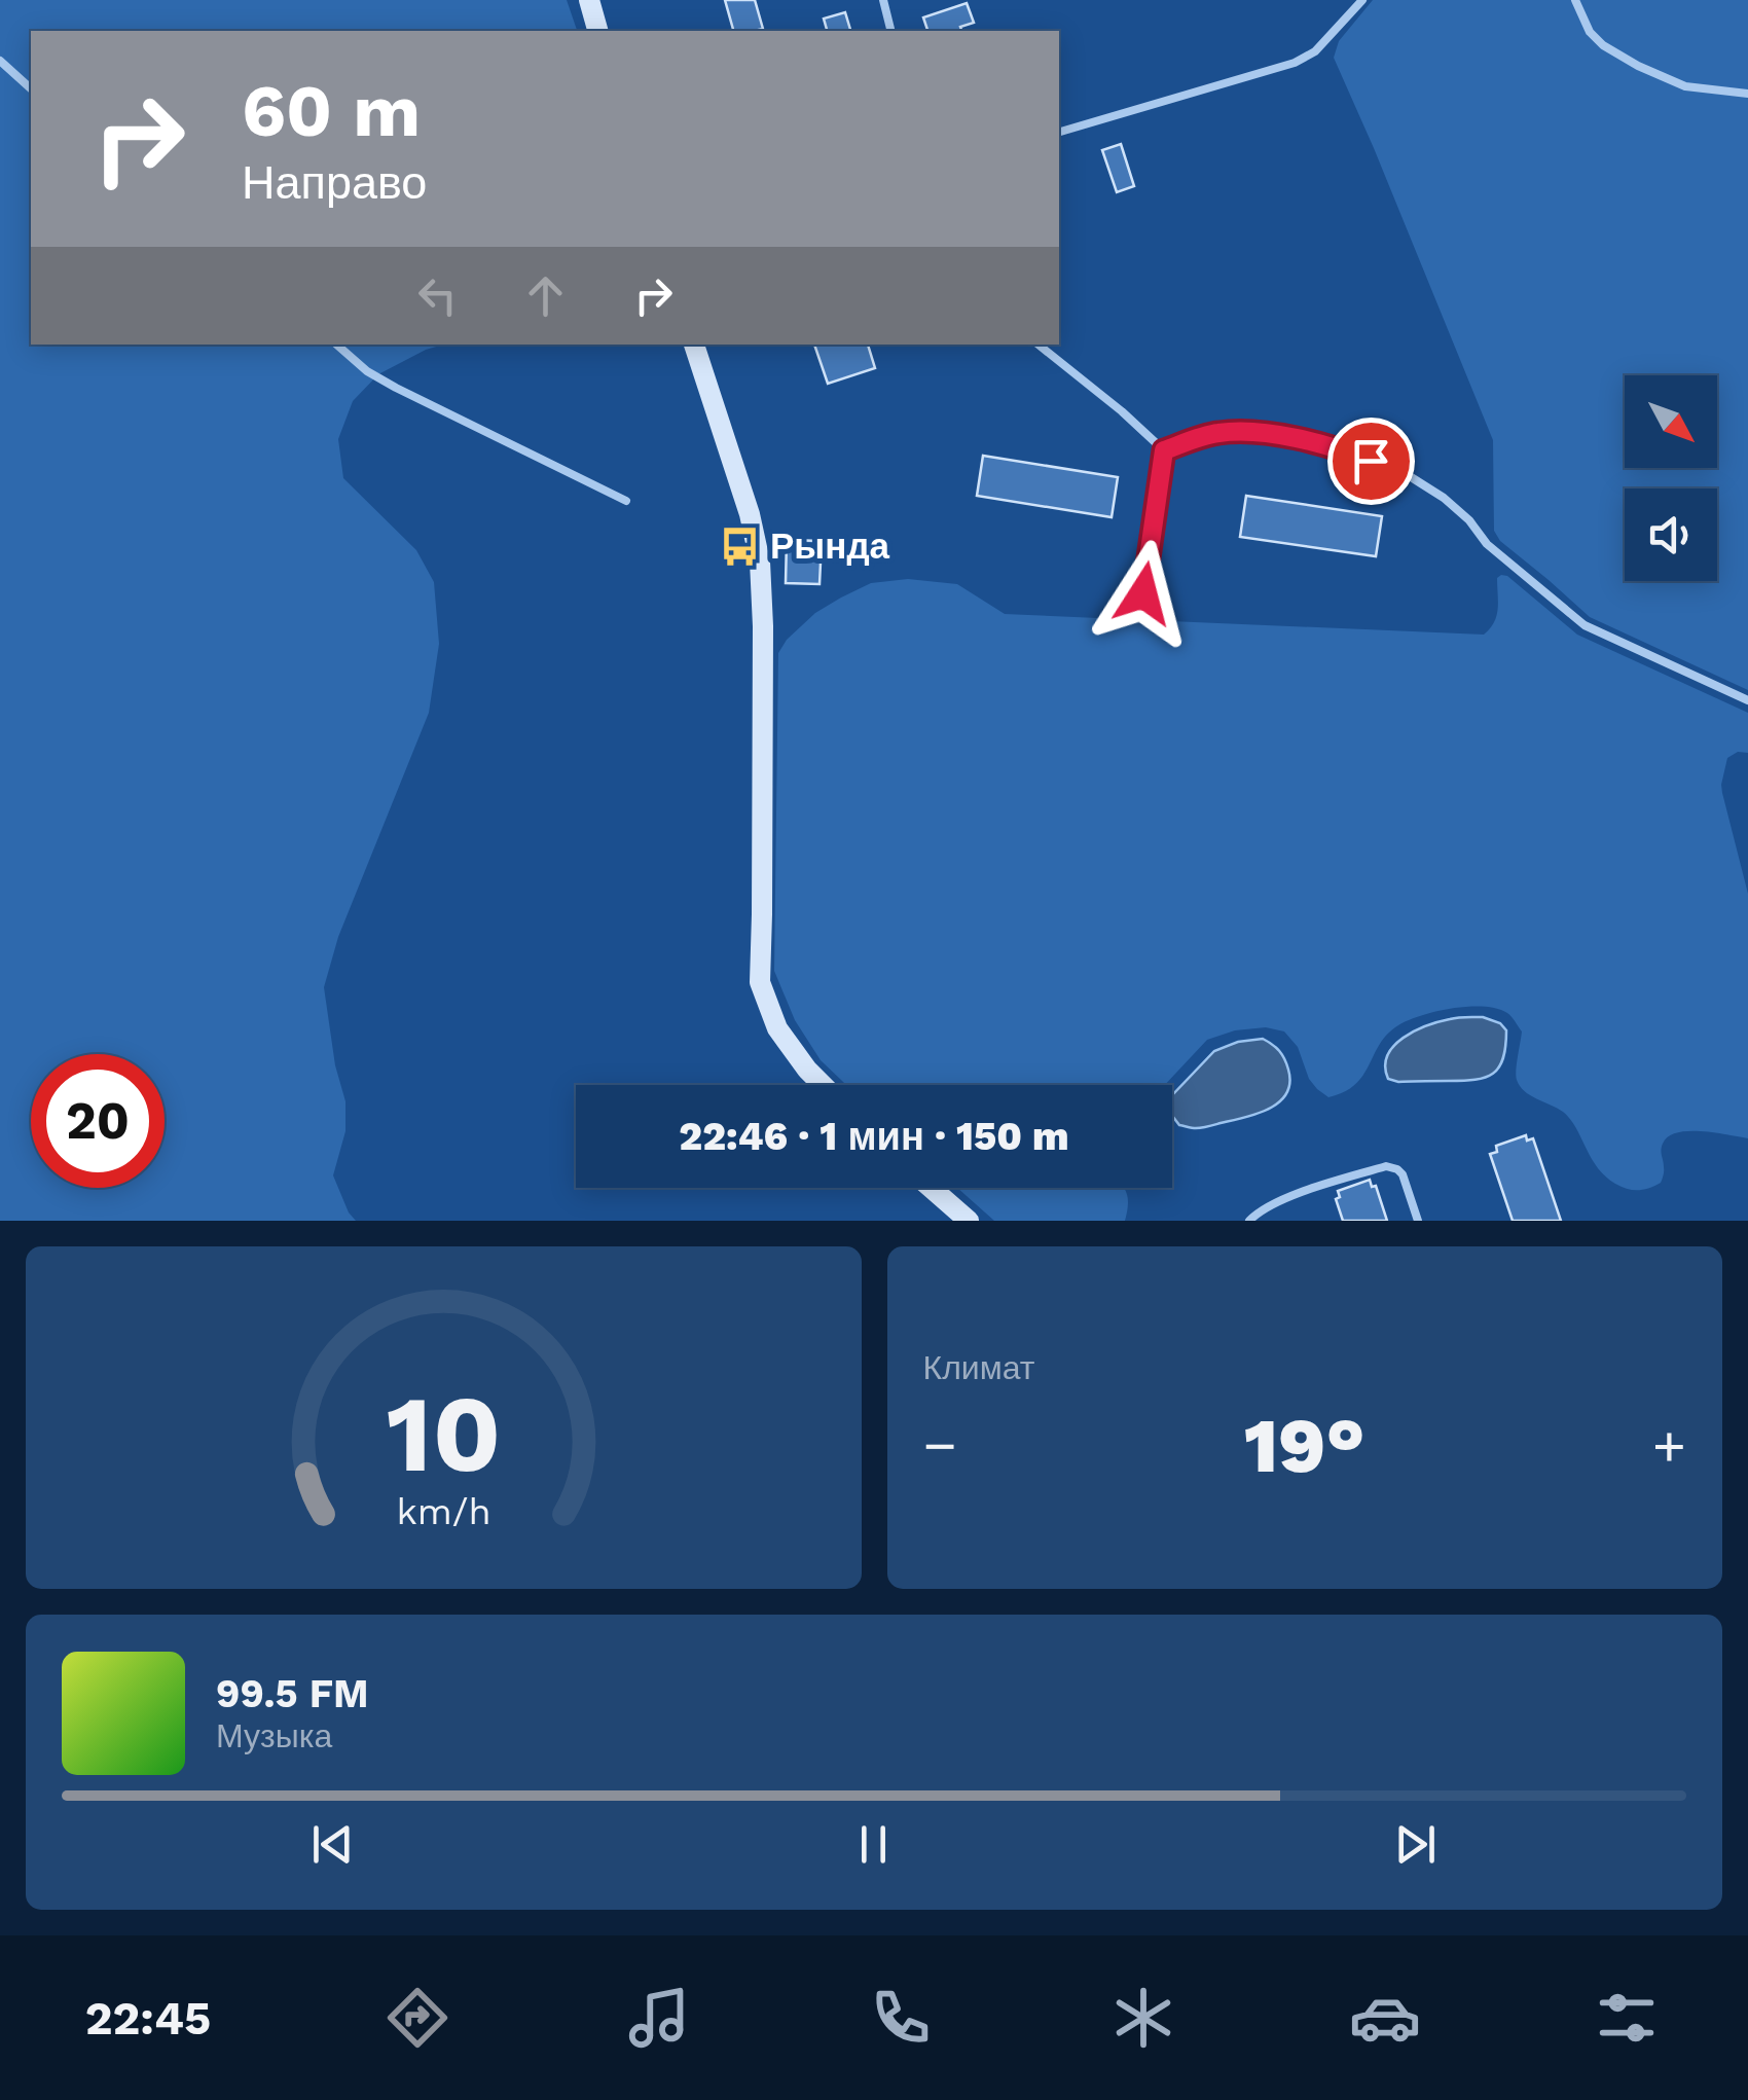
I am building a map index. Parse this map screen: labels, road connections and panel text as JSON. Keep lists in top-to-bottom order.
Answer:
{
  "places": {
    "bus stop": ["Рында"]
  },
  "north": "bottom right",
  "page": {
    "turn": ["60 m", "Направо"],
    "limit": "20",
    "trip": "22:46 · 1 мин · 150 m",
    "tile": "Климат",
    "heat": ["−", "19°", "+"],
    "song": ["99.5 FM", "Музыка"],
    "tabs": "22:45",
    "gauge": ["10", "km/h"]
  }
}
